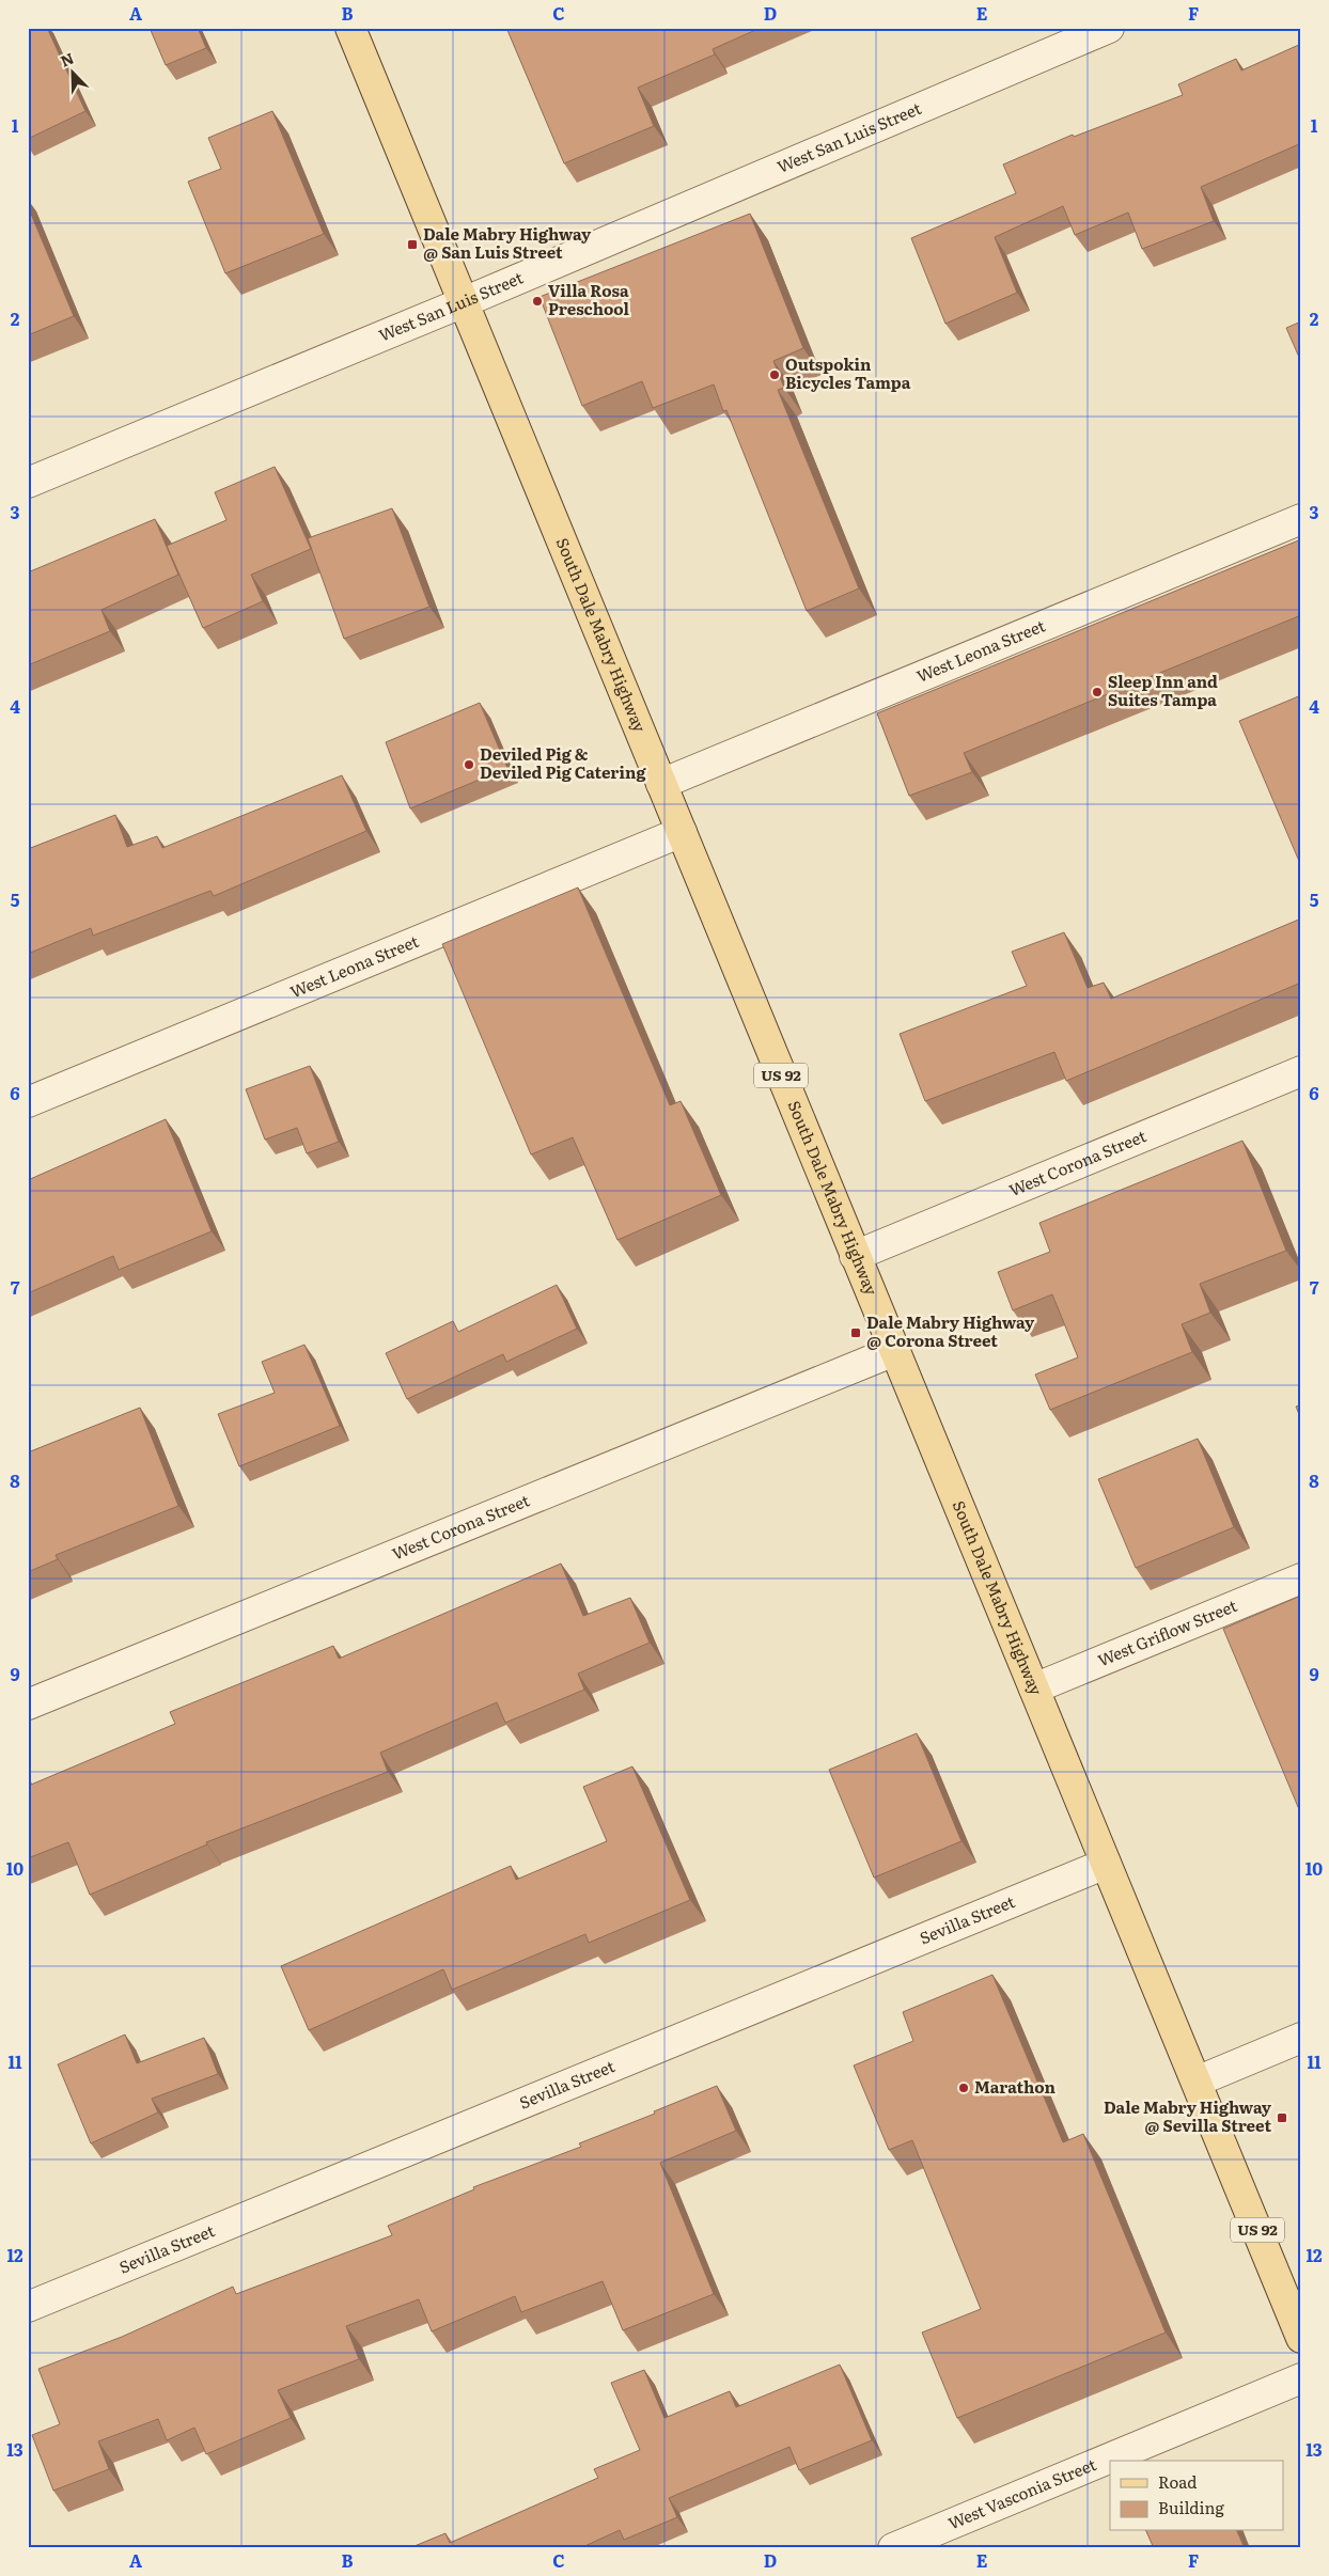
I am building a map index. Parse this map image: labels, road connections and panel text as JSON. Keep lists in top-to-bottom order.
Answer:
{
  "streets": {
    "main road": ["South Dale Mabry Highway", "US 92"],
    "street": [
      "West San Luis Street",
      "West Leona Street",
      "West Corona Street",
      "West Griflow Street",
      "Sevilla Street",
      "West Vasconia Street"
    ]
  },
  "crossings": [
    ["West San Luis Street", "South Dale Mabry Highway"],
    ["South Dale Mabry Highway", "West Leona Street"],
    ["South Dale Mabry Highway", "West Corona Street"],
    ["South Dale Mabry Highway", "West Griflow Street"],
    ["South Dale Mabry Highway", "Sevilla Street"]
  ],
  "places": {
    "transit": ["Dale Mabry Highway @ San Luis Street", "Dale Mabry Highway @ Corona Street", "Dale Mabry Highway @ Sevilla Street"],
    "other": [
      "Villa Rosa Preschool",
      "Outspokin Bicycles Tampa",
      "Sleep Inn and Suites Tampa",
      "Deviled Pig & Deviled Pig Catering",
      "Marathon"
    ]
  },
  "legend": ["Road", "Building"],
  "north": "top left",
  "grid": {
    "columns": [
      "A",
      "B",
      "C",
      "D",
      "E",
      "F"
    ],
    "rows": [
      "1",
      "2",
      "3",
      "4",
      "5",
      "6",
      "7",
      "8",
      "9",
      "10",
      "11",
      "12",
      "13"
    ]
  }
}
